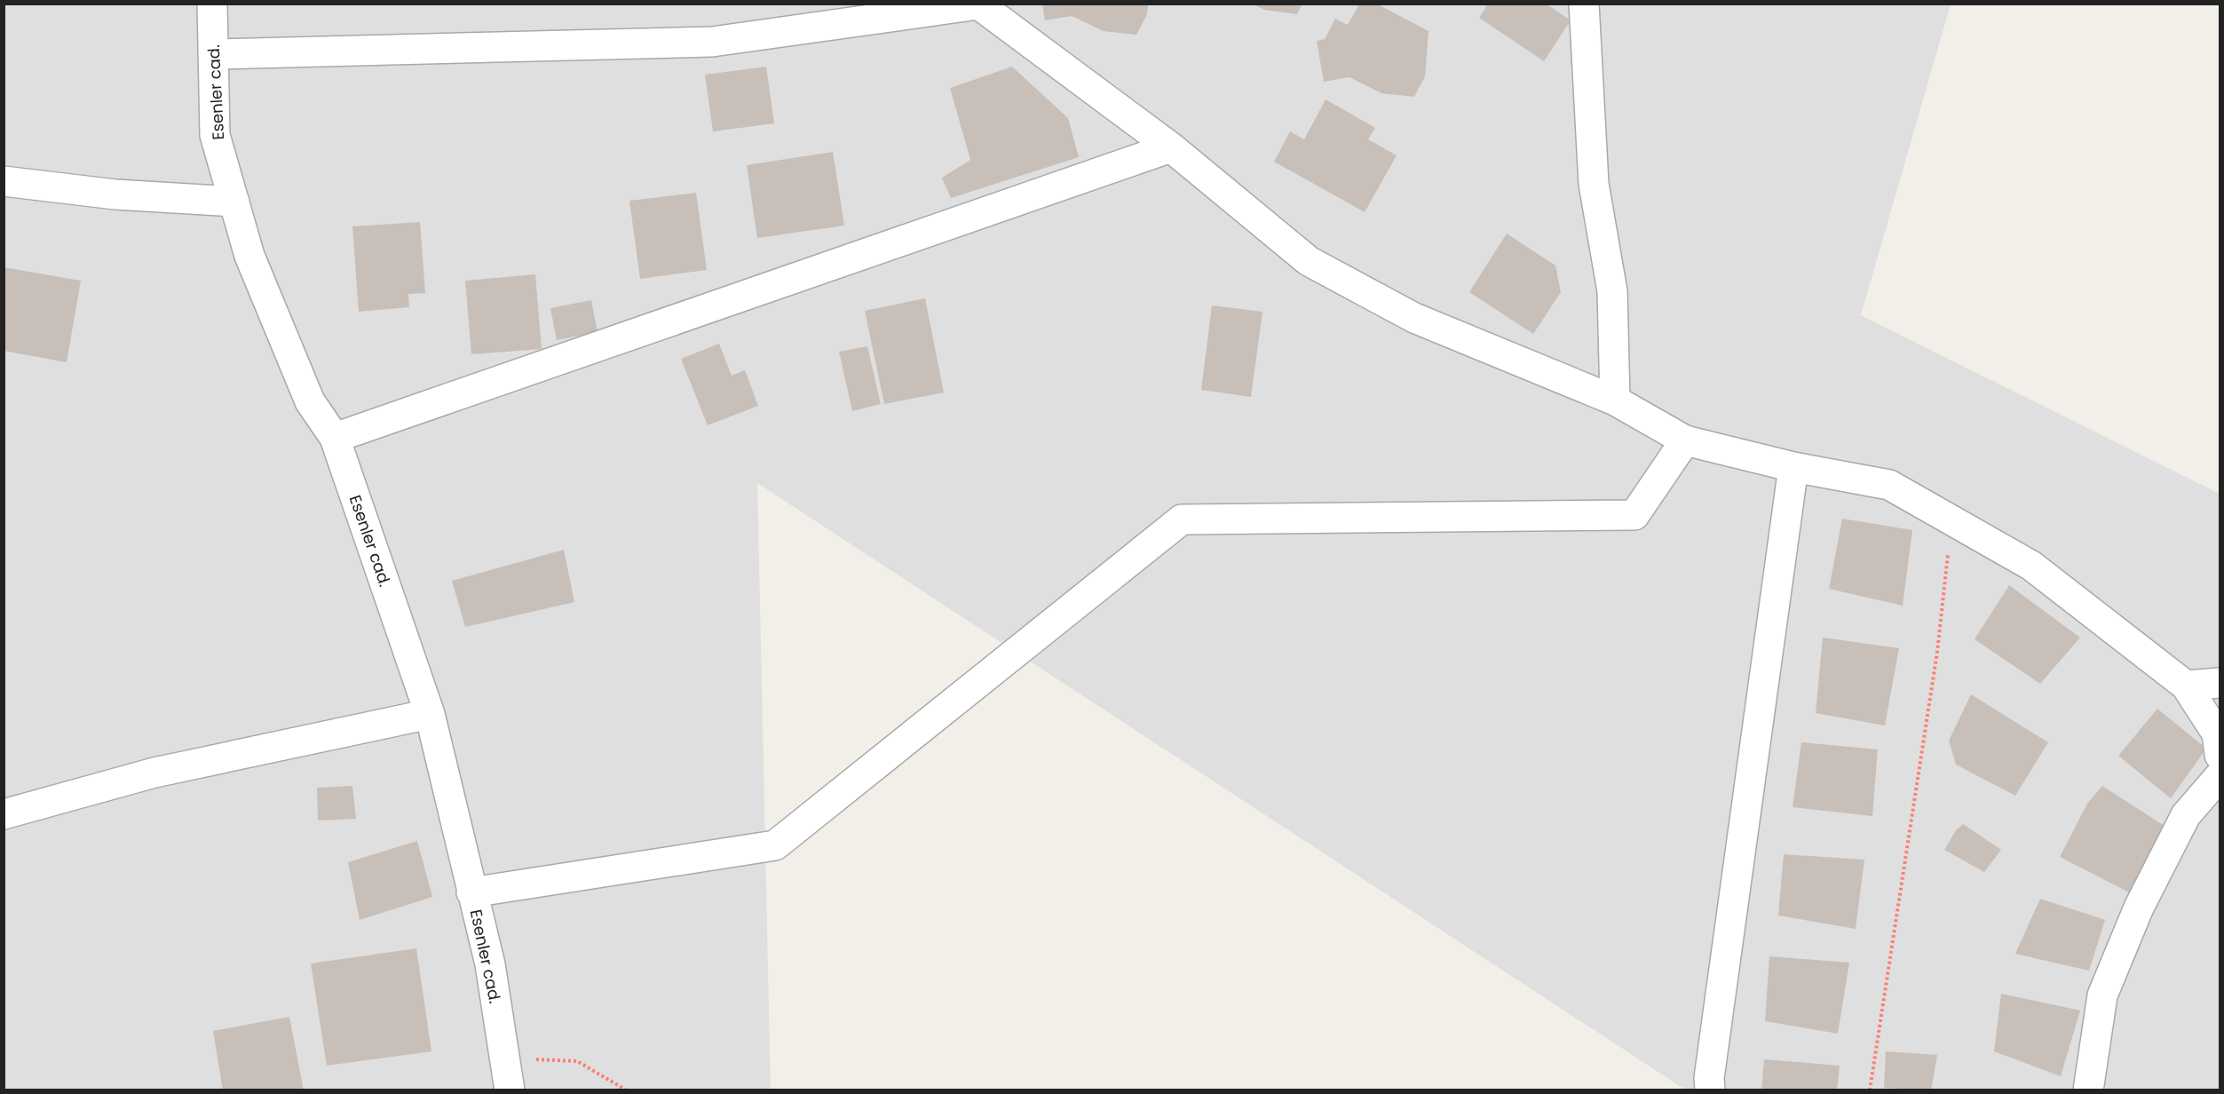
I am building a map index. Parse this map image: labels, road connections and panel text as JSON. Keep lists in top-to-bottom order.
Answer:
{
  "streets": {
    "street": ["Esenler cad."]
  }
}
